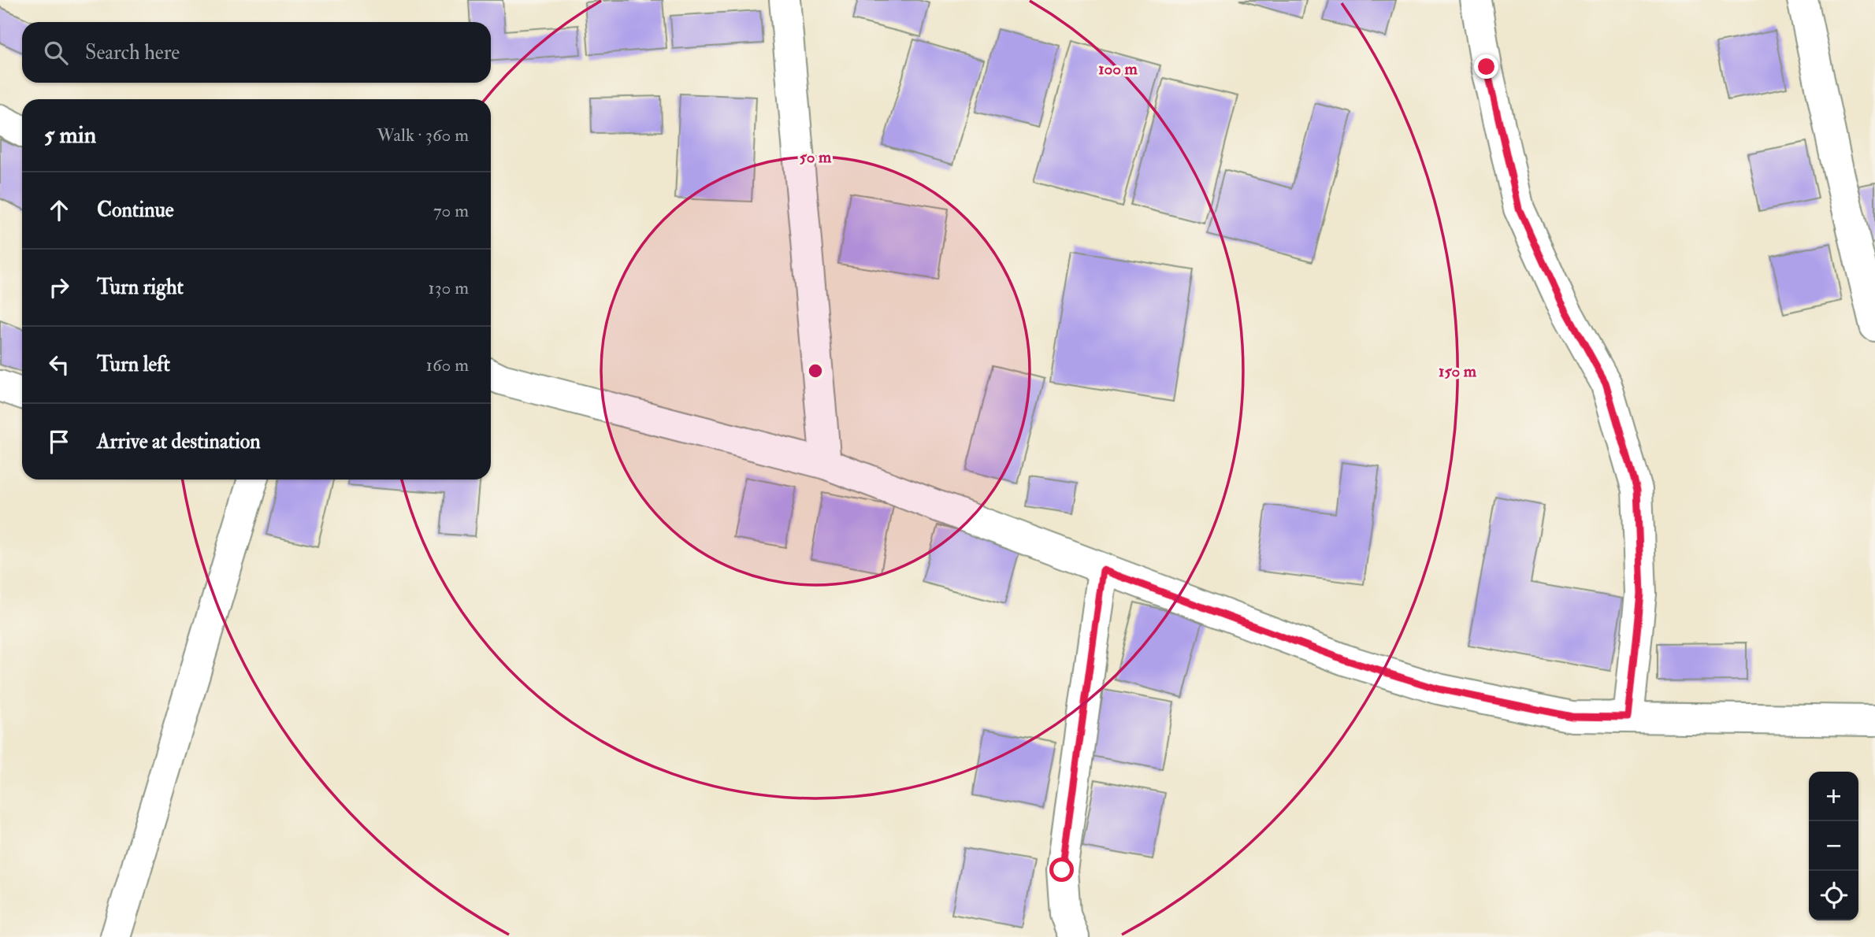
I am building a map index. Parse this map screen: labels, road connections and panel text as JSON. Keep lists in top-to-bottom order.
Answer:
{
  "page": {
    "search": "Search here",
    "heading": ["5 min", "Walk · 360 m"],
    "list": [
      ["Continue", "70 m"],
      ["Turn right", "130 m"],
      ["Turn left", "160 m"],
      "Arrive at destination"
    ],
    "map_buttons": ["+", "−"]
  },
  "rings": ["100 m", "50 m", "150 m"]
}
